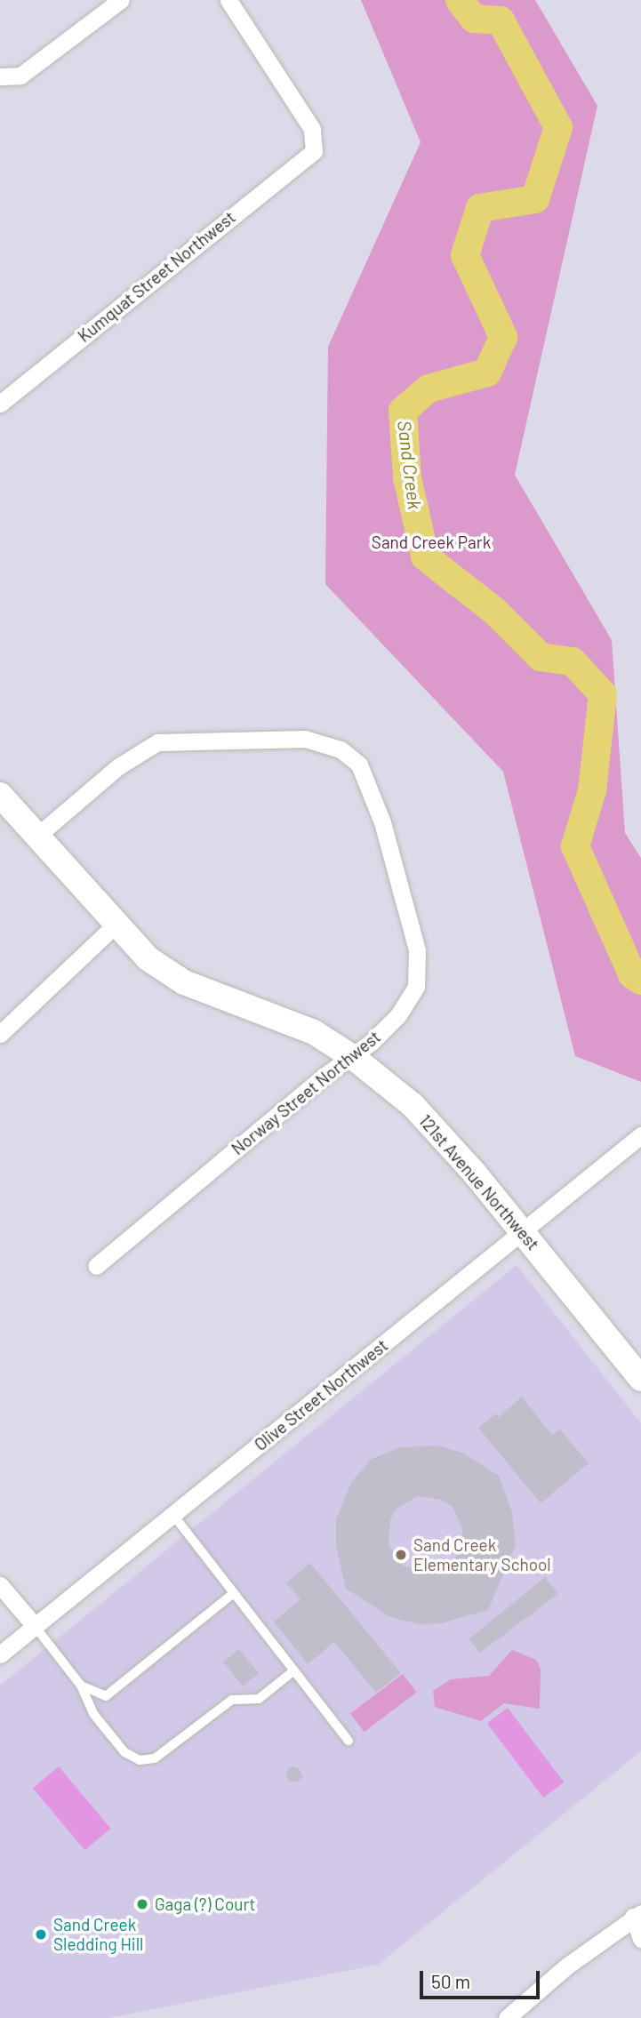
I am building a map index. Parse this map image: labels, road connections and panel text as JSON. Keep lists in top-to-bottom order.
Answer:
{
  "streets": {
    "street": [
      "Kumquat Street Northwest",
      "Norway Street Northwest",
      "121st Avenue Northwest",
      "Olive Street Northwest"
    ]
  },
  "crossings": [
    ["Norway Street Northwest", "121st Avenue Northwest"],
    ["121st Avenue Northwest", "Olive Street Northwest"]
  ],
  "water": ["Sand Creek"],
  "parks": ["Sand Creek Park"],
  "places": ["Sand Creek Elementary School", "Gaga (?) Court", "Sand Creek Sledding Hill"],
  "scale_bar": "50 m"
}
